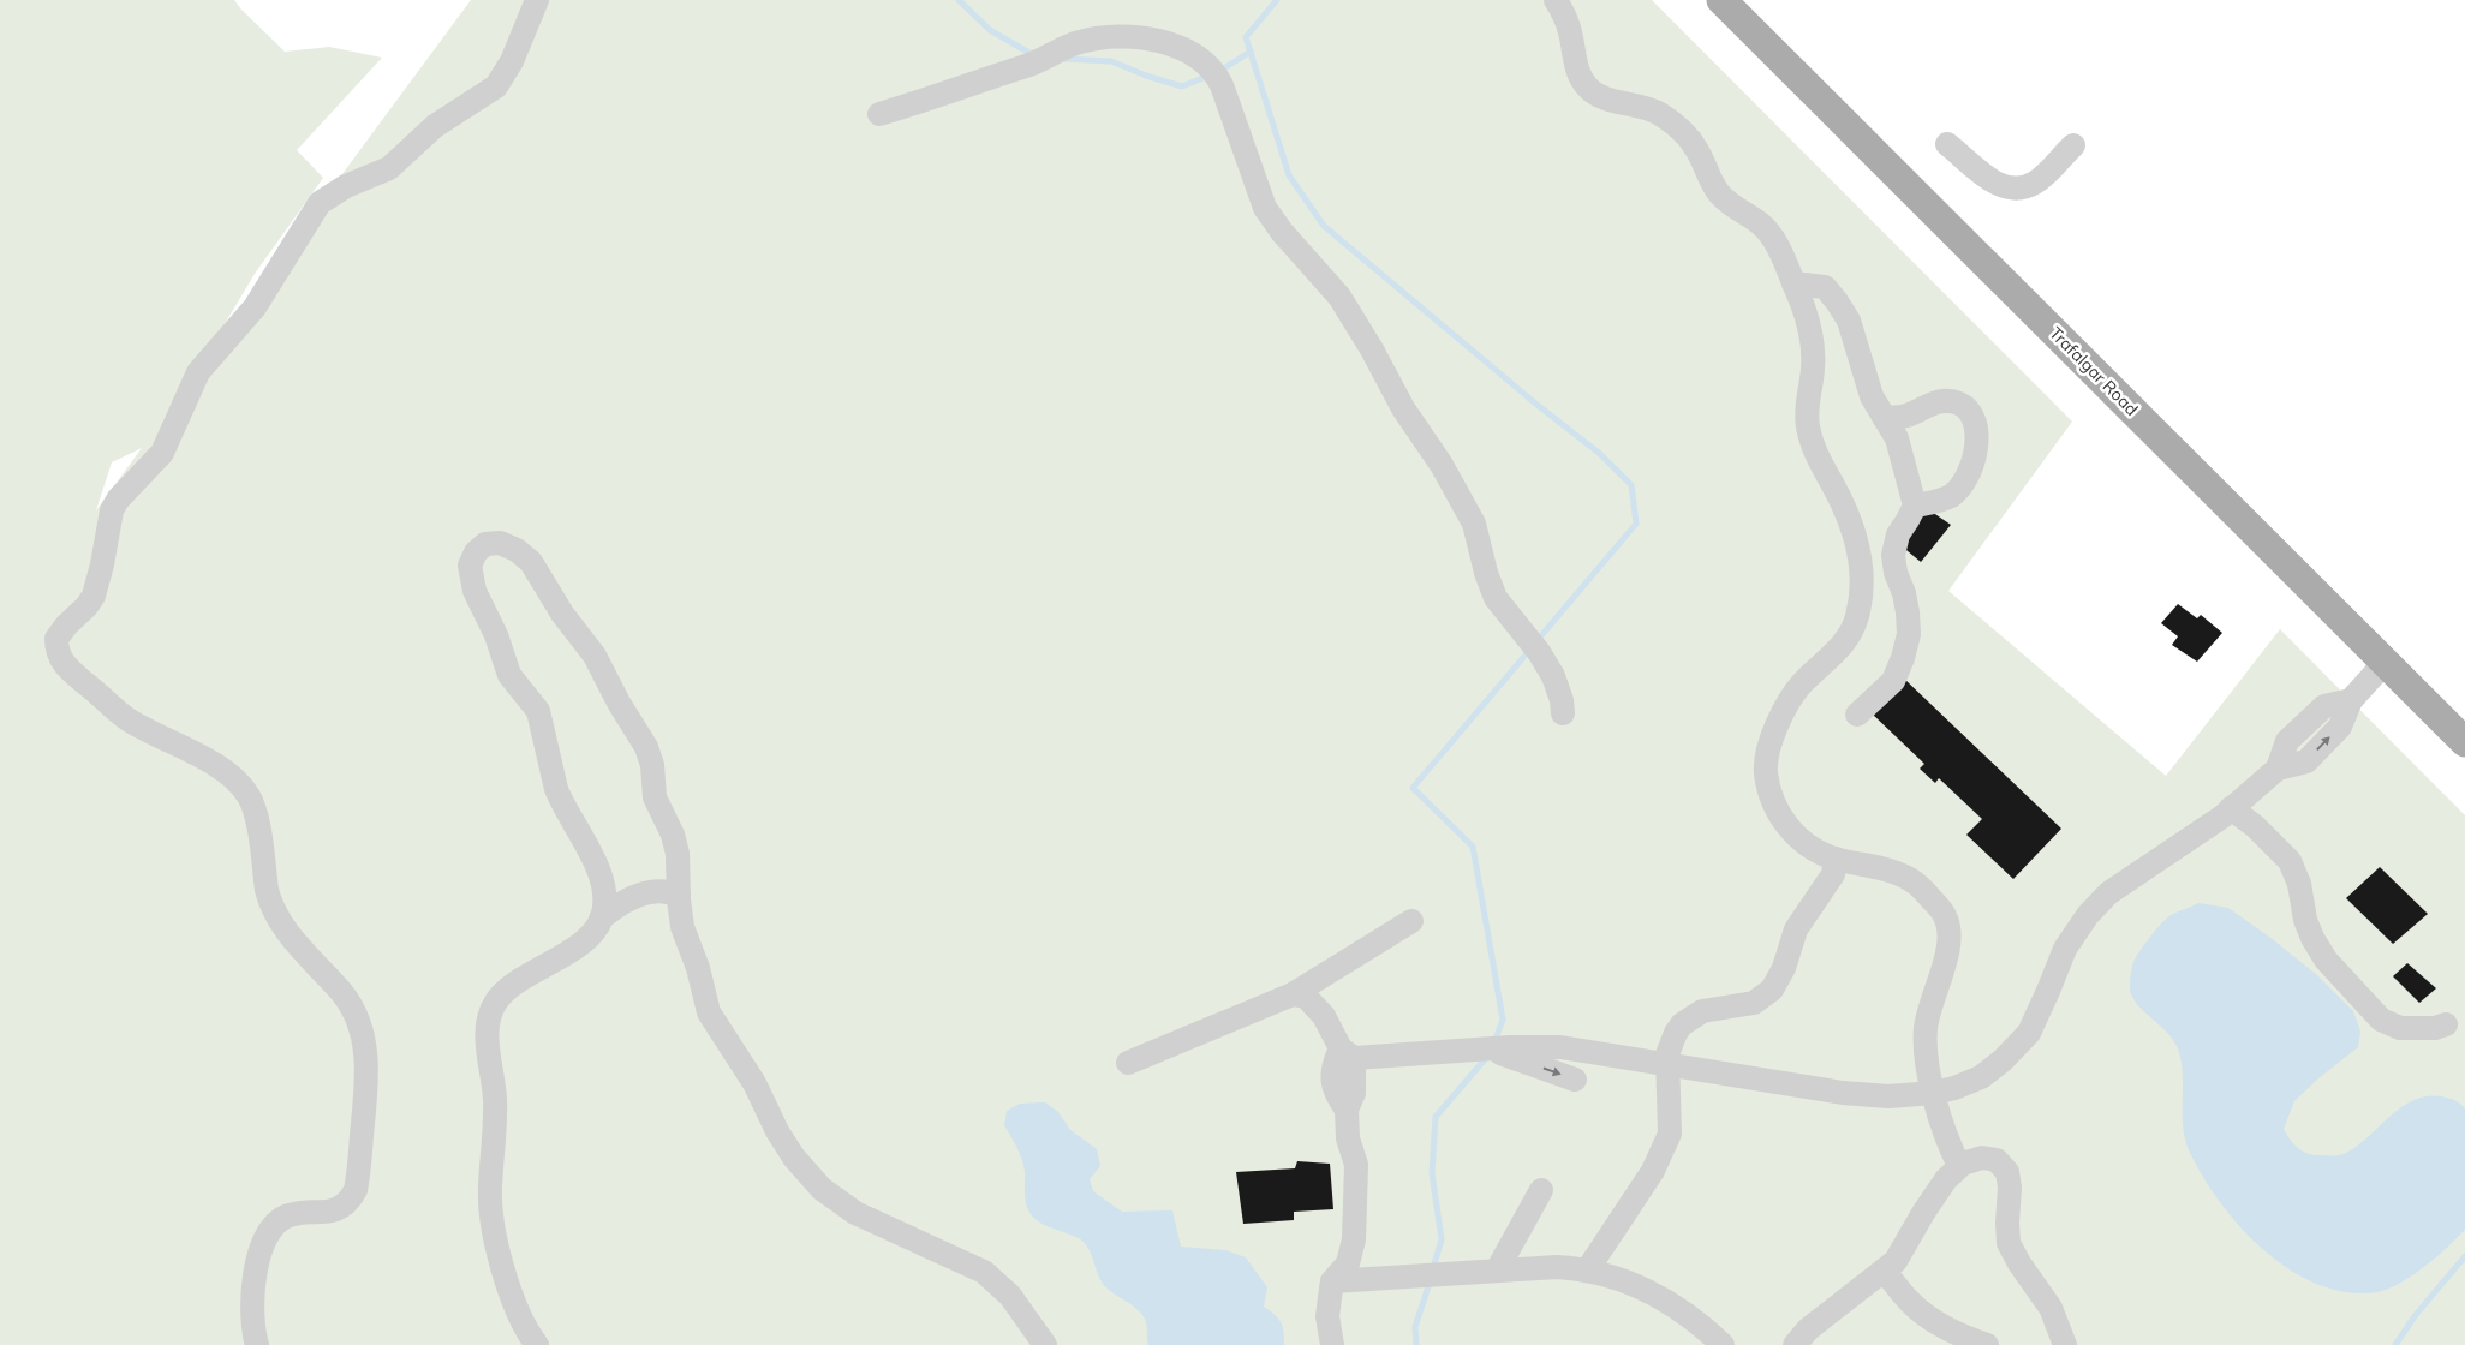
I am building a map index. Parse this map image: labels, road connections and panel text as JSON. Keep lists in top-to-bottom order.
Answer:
{
  "streets": {
    "main road": ["Trafalgar Road"]
  }
}
